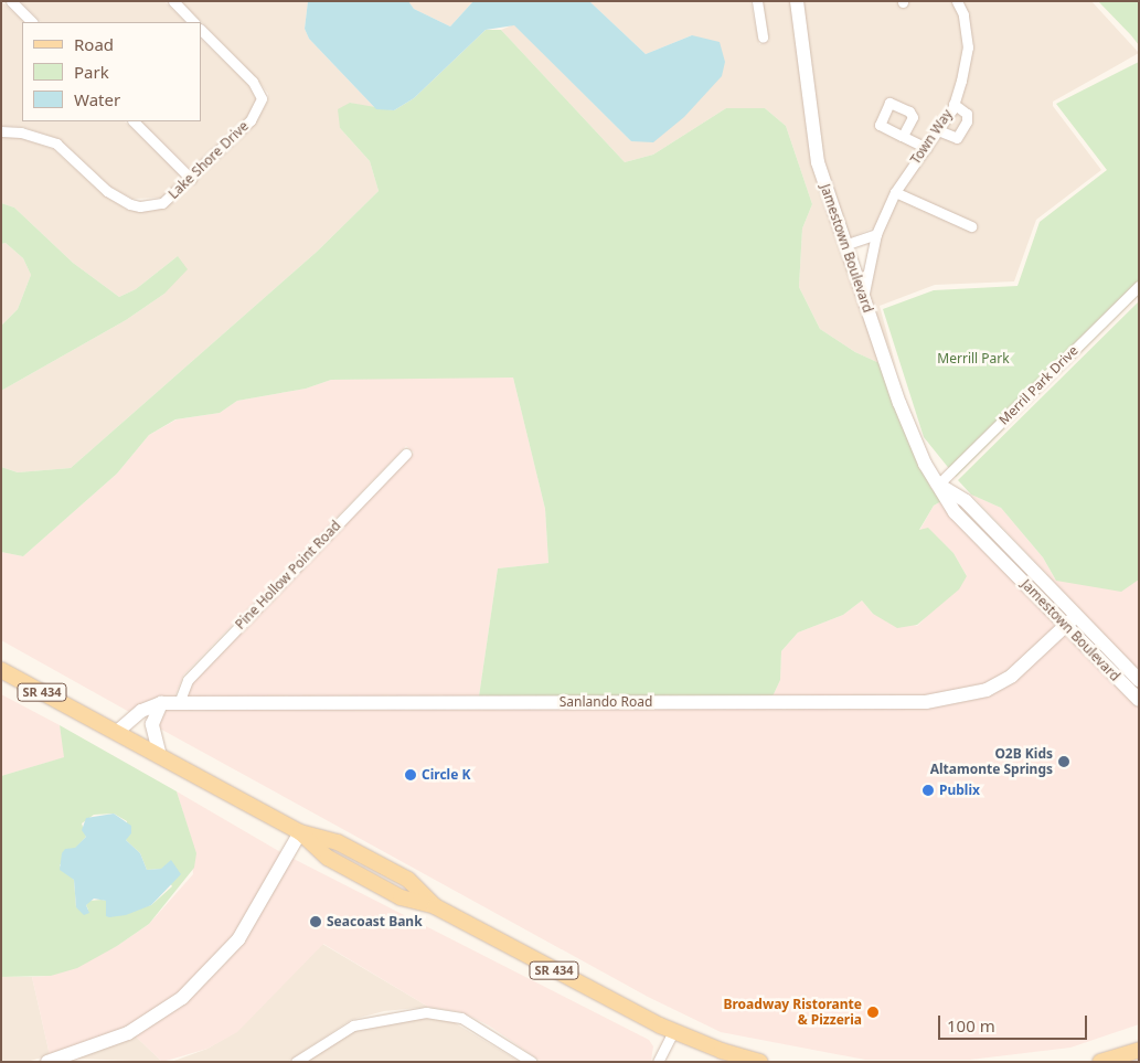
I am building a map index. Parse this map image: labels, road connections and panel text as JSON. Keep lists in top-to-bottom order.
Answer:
{
  "streets": {
    "main road": ["SR 434"],
    "street": [
      "Town Way",
      "Lake Shore Drive",
      "Jamestown Boulevard",
      "Merril Park Drive",
      "Pine Hollow Point Road",
      "Sanlando Road"
    ]
  },
  "crossings": [
    ["Town Way", "Jamestown Boulevard"],
    ["Jamestown Boulevard", "Merril Park Drive"],
    ["Jamestown Boulevard", "Sanlando Road"],
    ["Pine Hollow Point Road", "Sanlando Road"],
    ["SR 434", "Sanlando Road"]
  ],
  "parks": ["Merrill Park"],
  "places": [
    "O2B Kids Altamonte Springs",
    "Circle K",
    "Publix",
    "Seacoast Bank",
    "Broadway Ristorante & Pizzeria"
  ],
  "legend": ["Road", "Park", "Water"],
  "scale_bar": "100 m"
}
